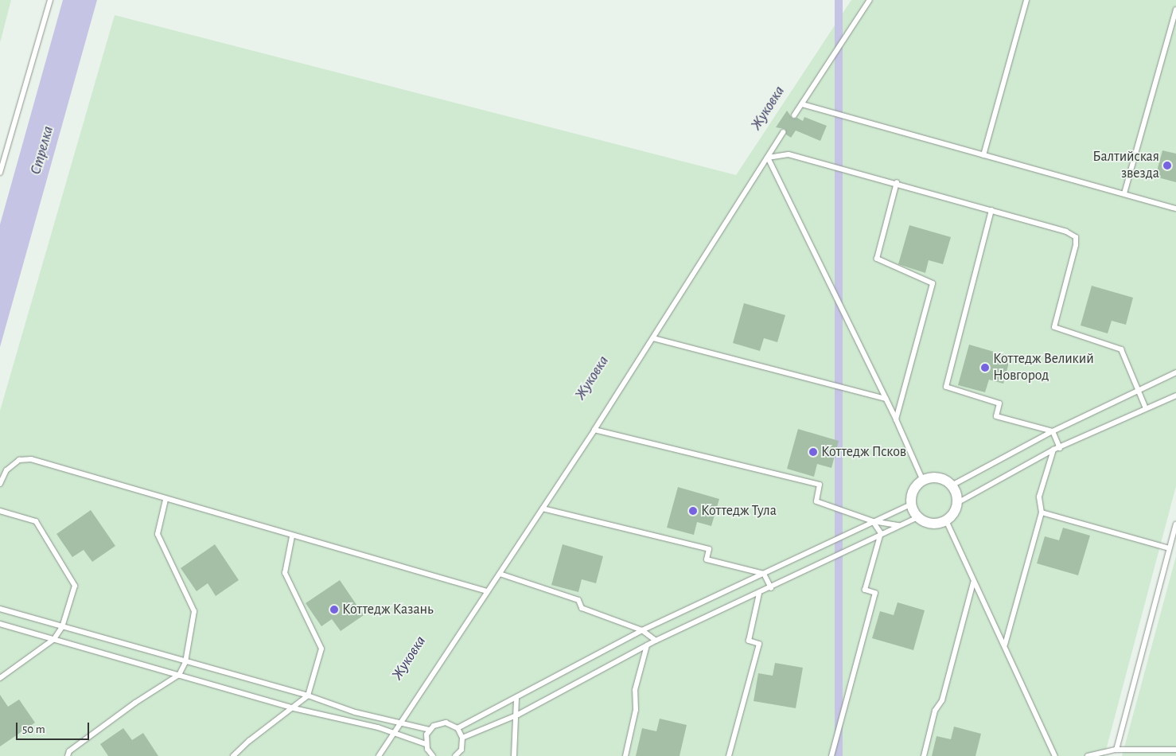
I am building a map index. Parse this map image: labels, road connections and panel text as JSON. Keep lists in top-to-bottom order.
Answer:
{
  "water": ["Жуковка", "Стрелка"],
  "places": [
    "Балтийская звезда",
    "Коттедж Великий Новгород",
    "Коттедж Псков",
    "Коттедж Тула",
    "Коттедж Казань"
  ],
  "scale_bar": "50 m"
}
